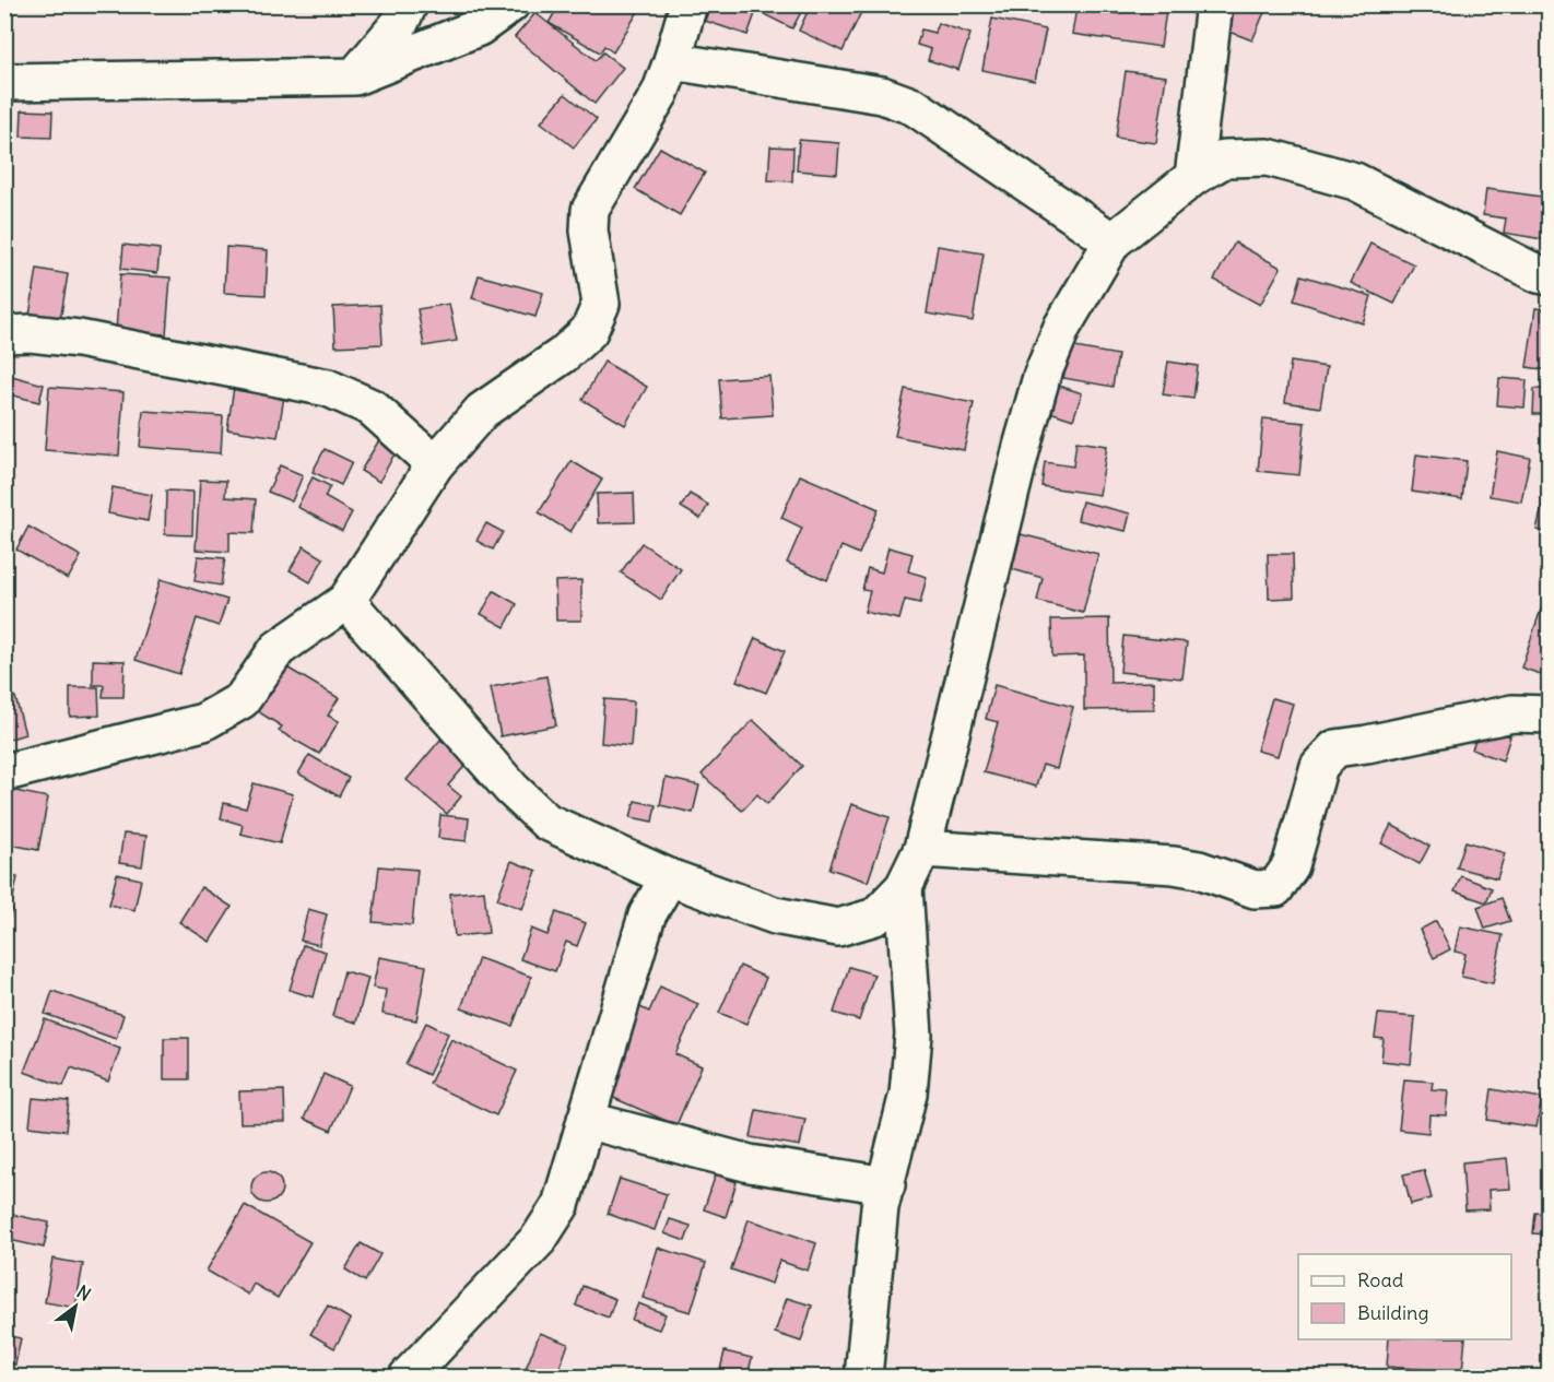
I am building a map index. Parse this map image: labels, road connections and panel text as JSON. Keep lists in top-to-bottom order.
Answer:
{
  "legend": ["Road", "Building"],
  "north": "top right"
}
